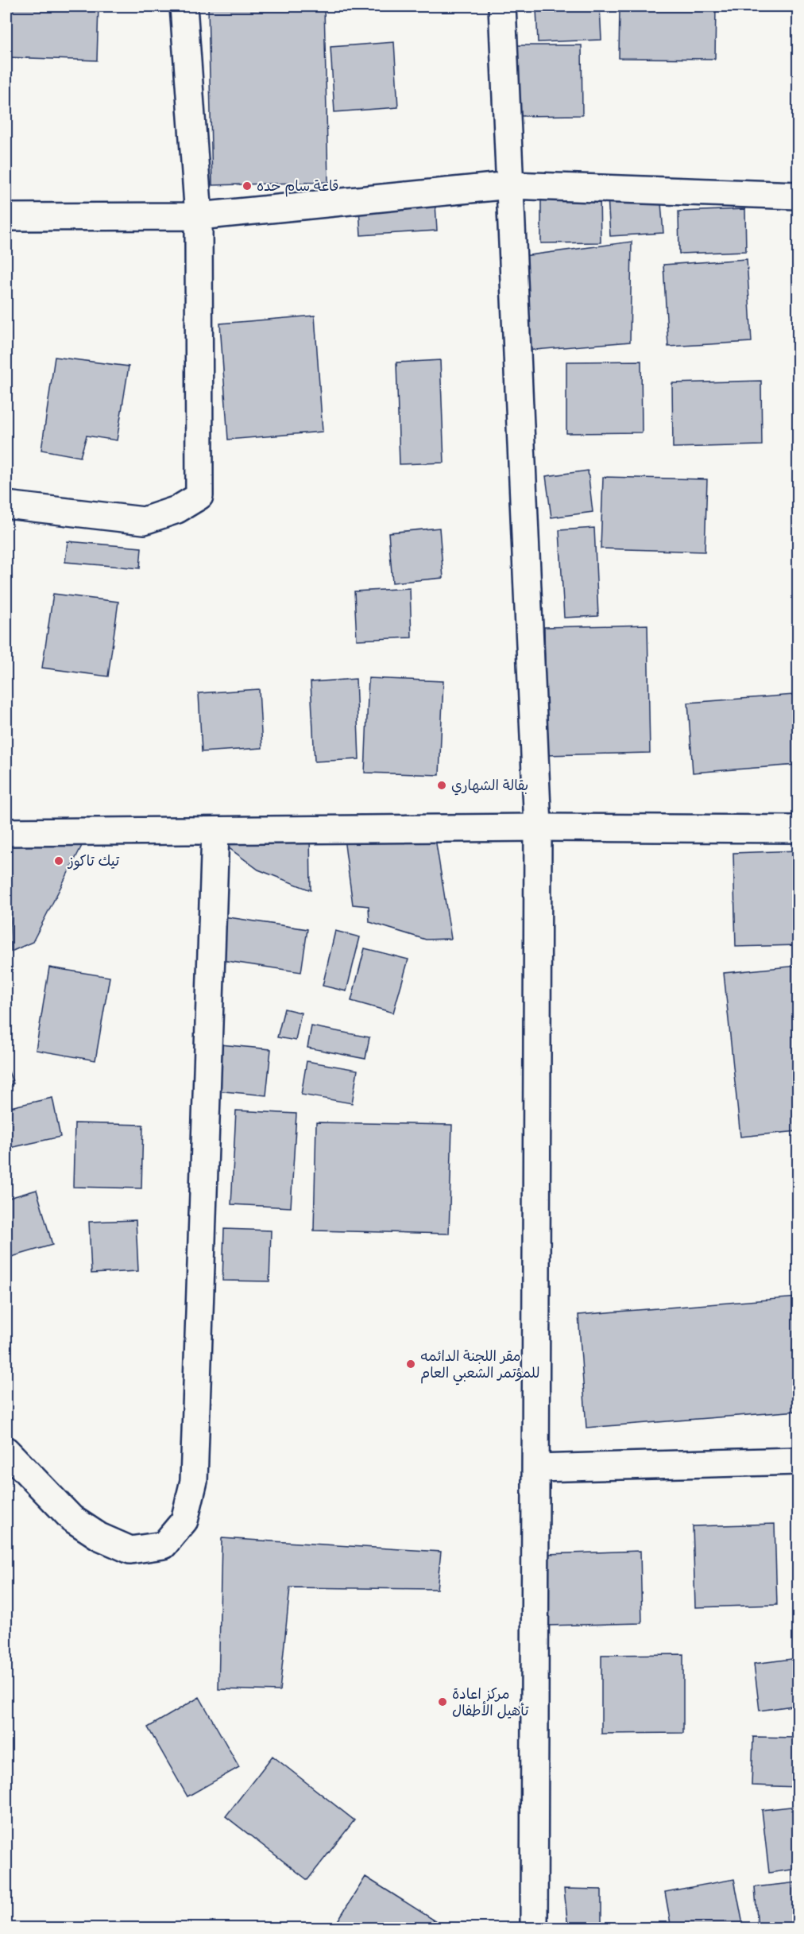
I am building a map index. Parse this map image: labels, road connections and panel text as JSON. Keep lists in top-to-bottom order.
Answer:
{
  "places": [
    "قاعة سام حده",
    "بقالة الشهاري",
    "تيك تاكوز",
    "مقر اللجنة الدائمه للمؤتمر الشعبي العام",
    "مركز اعادة تأهيل الأطفال"
  ]
}
